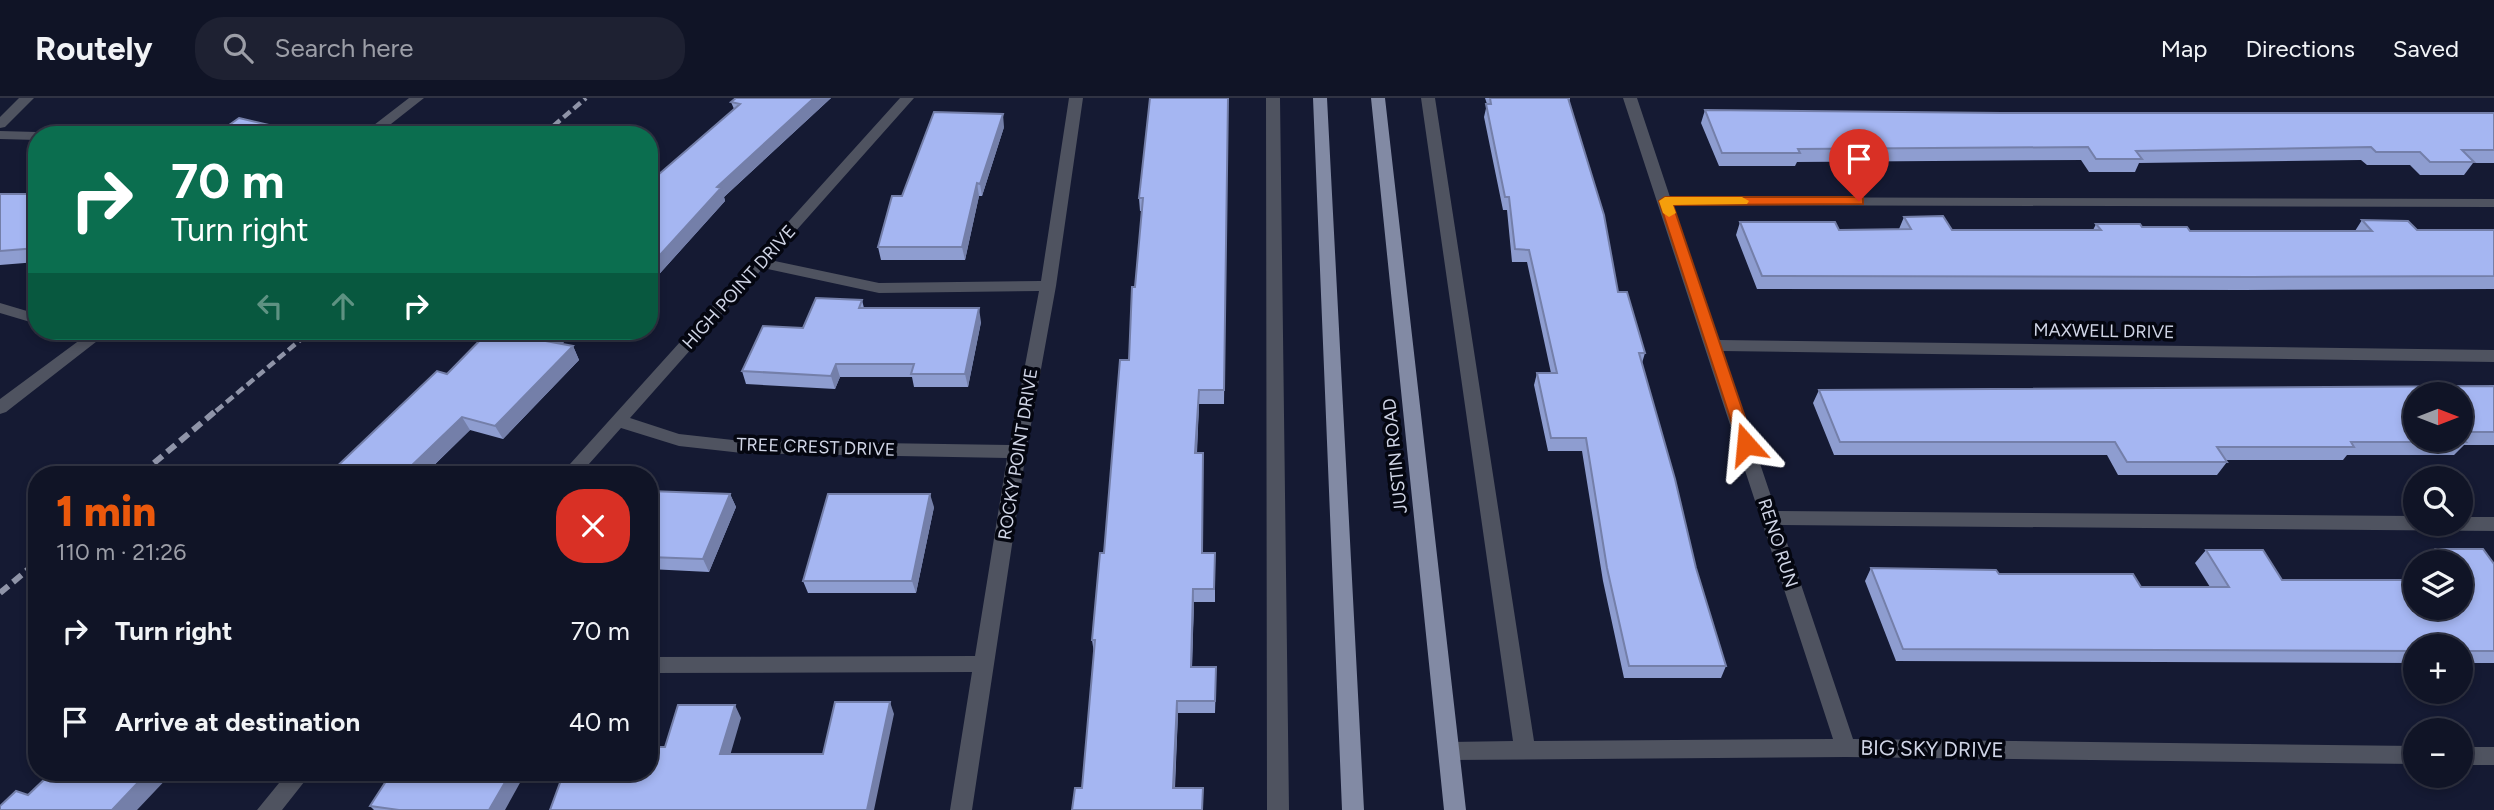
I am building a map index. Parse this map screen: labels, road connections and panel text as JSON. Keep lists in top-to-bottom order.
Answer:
{
  "streets": {
    "main road": ["JUSTIN ROAD"],
    "street": [
      "HIGH POINT DRIVE",
      "MAXWELL DRIVE",
      "TREE CREST DRIVE",
      "ROCKY POINT DRIVE",
      "RENO RUN",
      "BIG SKY DRIVE"
    ]
  },
  "crossings": [
    ["HIGH POINT DRIVE", "TREE CREST DRIVE"],
    ["MAXWELL DRIVE", "RENO RUN"],
    ["TREE CREST DRIVE", "ROCKY POINT DRIVE"],
    ["JUSTIN ROAD", "BIG SKY DRIVE"],
    ["RENO RUN", "BIG SKY DRIVE"]
  ],
  "north": "right",
  "page": {
    "header": "Routely",
    "search": "Search here",
    "nav": ["Map", "Directions", "Saved"],
    "turn": ["70 m", "Turn right"],
    "map_buttons": ["+", "−"],
    "heading": ["1 min", "110 m · 21:26"],
    "list": [
      {
        "name": "Turn right",
        "value": "70 m"
      },
      {
        "name": "Arrive at destination",
        "value": "40 m"
      }
    ]
  }
}
